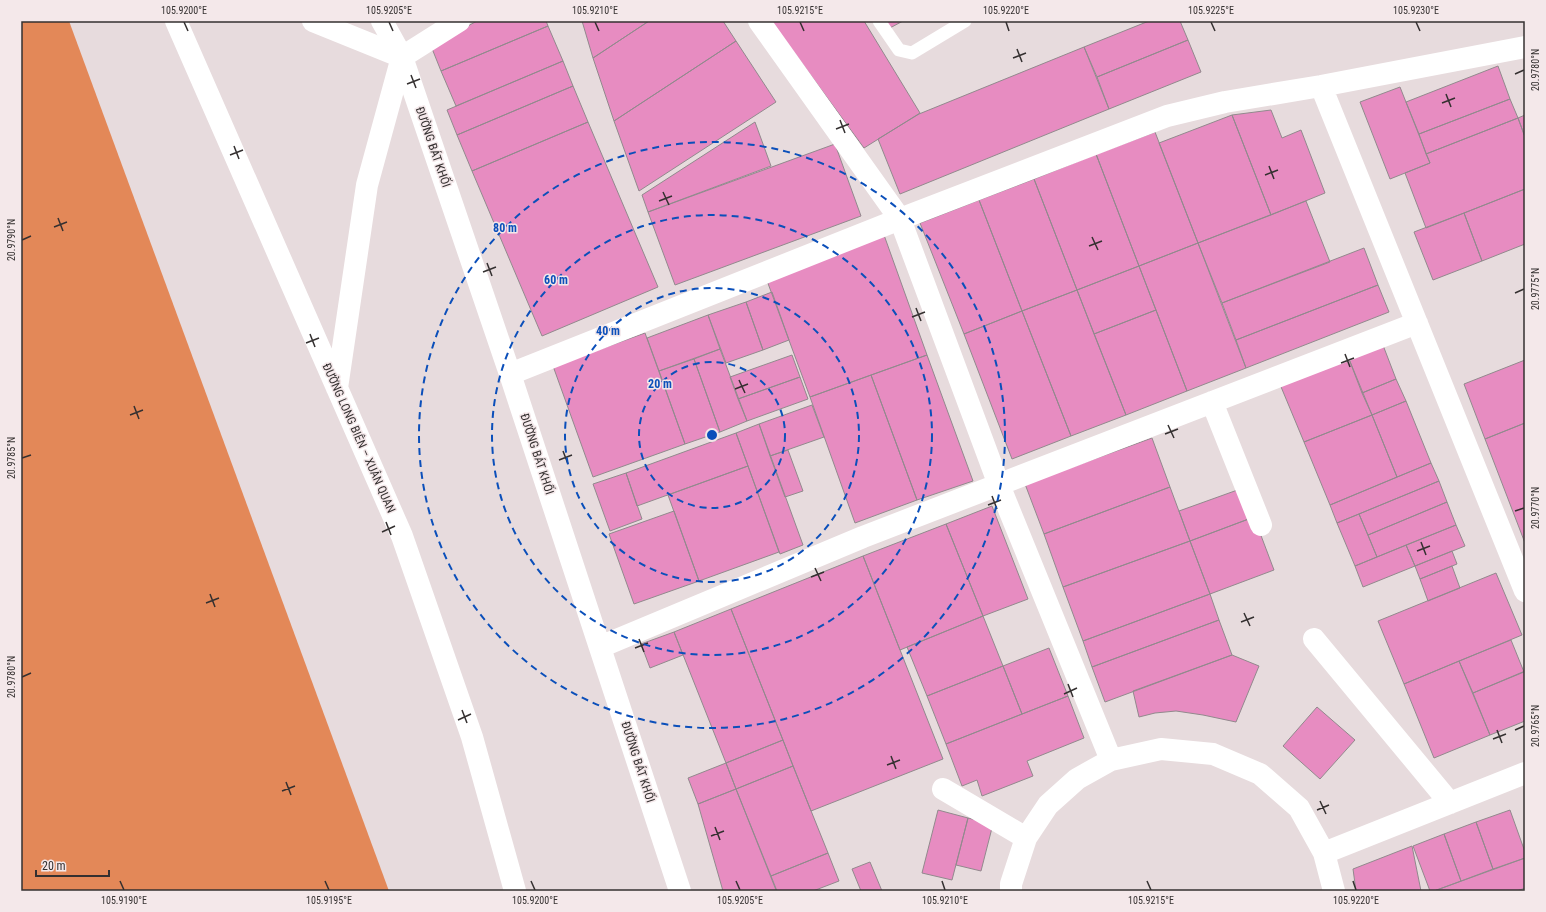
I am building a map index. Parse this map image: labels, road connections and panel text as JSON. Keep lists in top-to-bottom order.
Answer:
{
  "streets": {
    "street": ["ĐƯỜNG BÁT KHỐI", "ĐƯỜNG LONG BIÊN – XUÂN QUAN"]
  },
  "scale_bar": "20 m",
  "coordinates": [
    "105.9200°E",
    "105.9205°E",
    "105.9210°E",
    "105.9215°E",
    "105.9220°E",
    "105.9225°E",
    "105.9230°E",
    "20.9780°N",
    "20.9790°N",
    "20.9775°N",
    "20.9785°N",
    "20.9770°N",
    "20.9765°N",
    "105.9190°E",
    "105.9195°E"
  ],
  "rings": [
    "80 m",
    "60 m",
    "40 m",
    "20 m"
  ]
}
